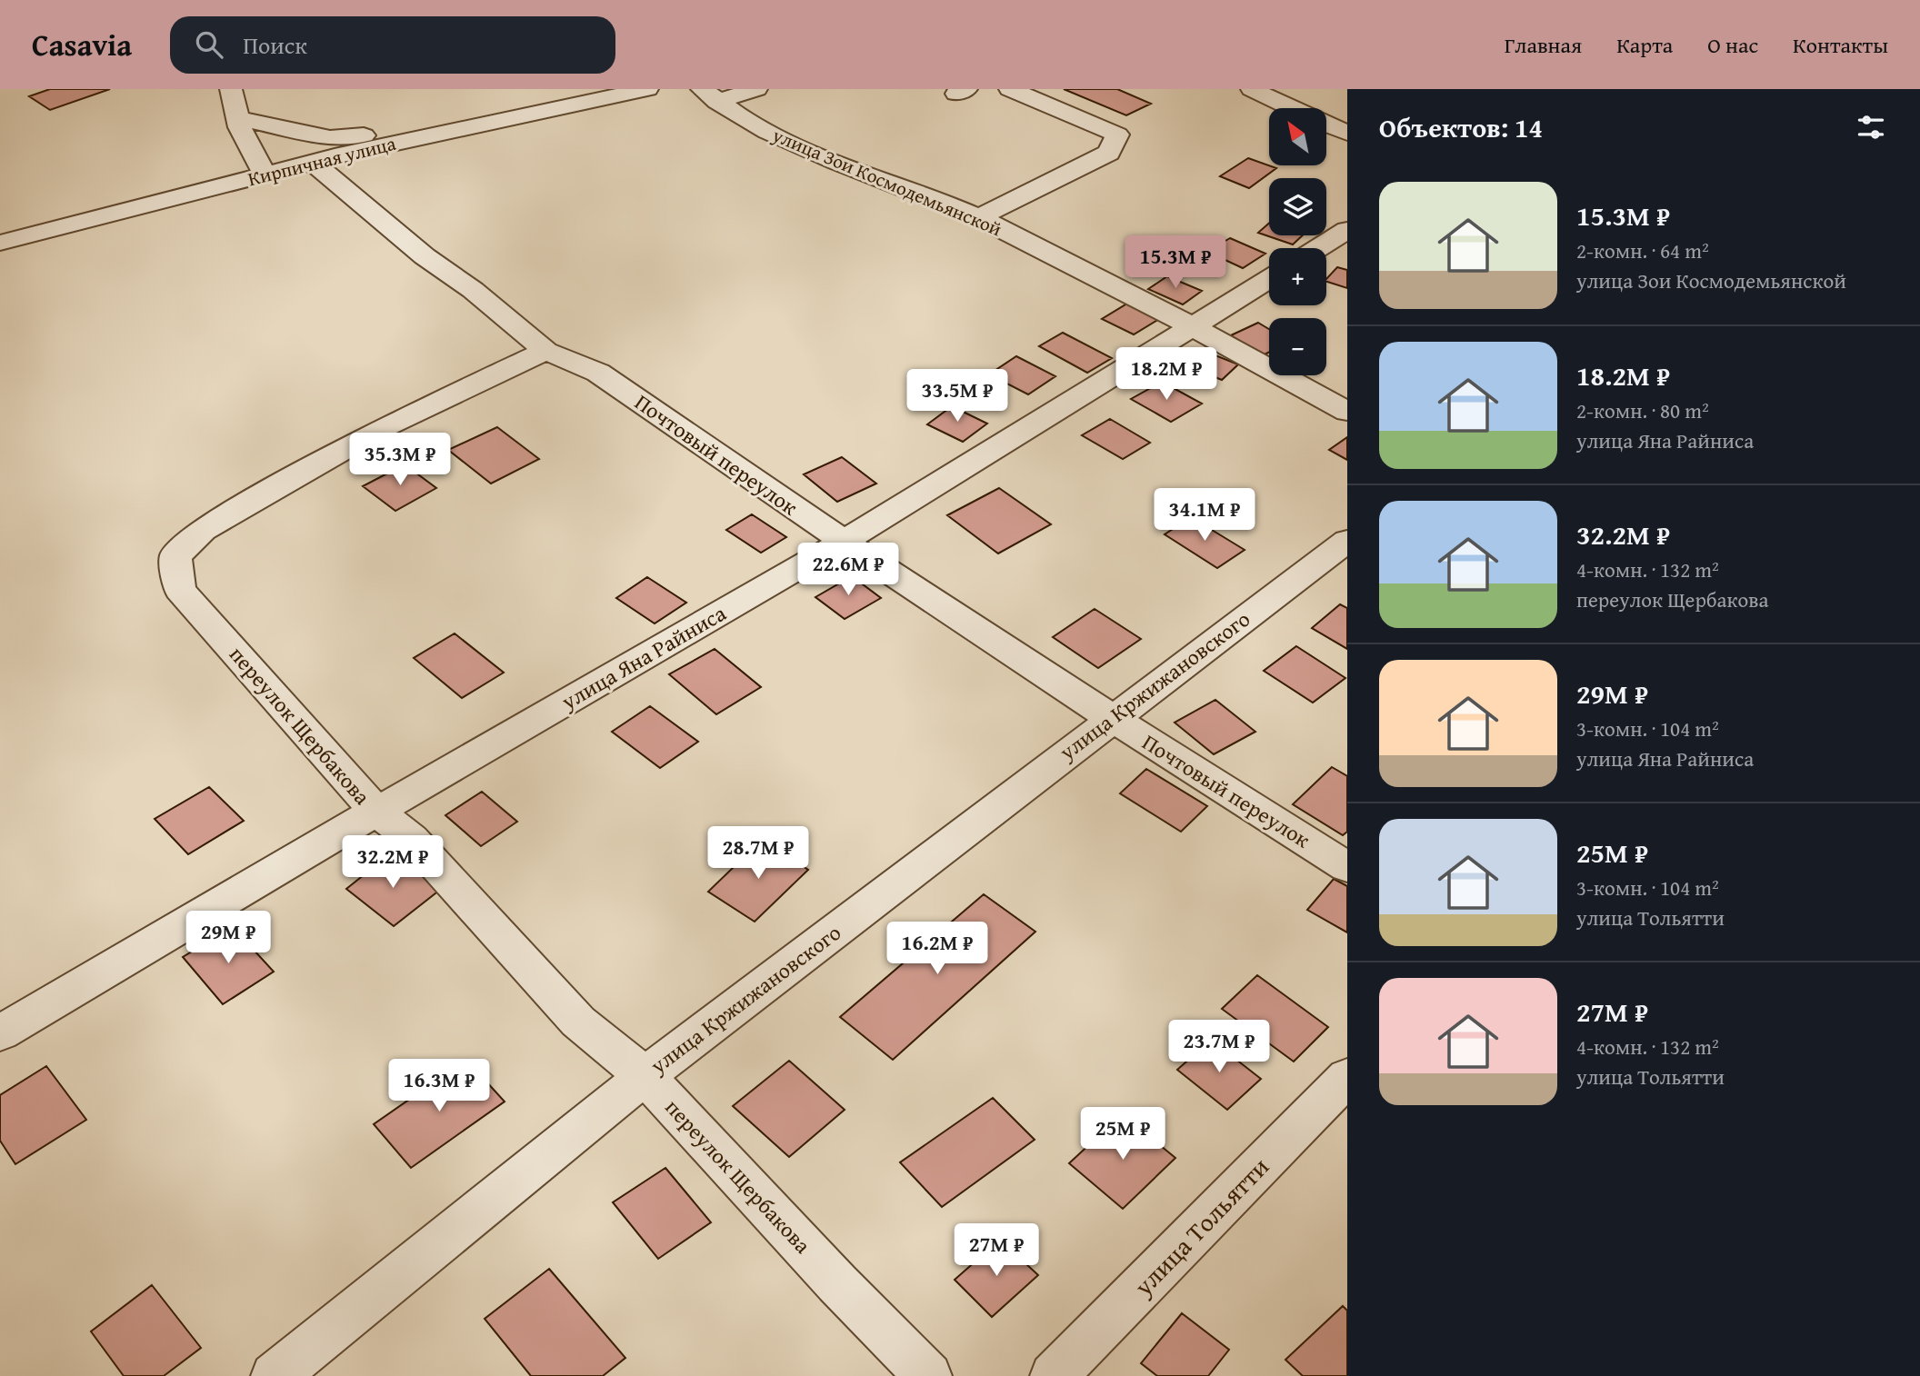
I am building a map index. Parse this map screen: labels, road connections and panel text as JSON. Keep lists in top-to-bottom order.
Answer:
{
  "streets": {
    "street": [
      "Кирпичная улица",
      "улица Зои Космодемьянской",
      "Почтовый переулок",
      "улица Яна Райниса",
      "улица Кржижановского",
      "переулок Щербакова",
      "улица Тольятти"
    ]
  },
  "crossings": [
    ["Кирпичная улица", "Почтовый переулок"],
    ["улица Зои Космодемьянской", "улица Яна Райниса"],
    ["Почтовый переулок", "улица Яна Райниса"],
    ["Почтовый переулок", "улица Кржижановского"],
    ["Почтовый переулок", "переулок Щербакова"],
    ["улица Яна Райниса", "переулок Щербакова"],
    ["улица Кржижановского", "переулок Щербакова"]
  ],
  "north": "top left",
  "page": {
    "header": "Casavia",
    "search": "Поиск",
    "nav": [
      "Главная",
      "Карта",
      "О нас",
      "Контакты"
    ],
    "heading": "Объектов: 14",
    "map_buttons": ["+", "−"],
    "list": [
      {
        "name": "15.3M ₽",
        "note": "2-комн. · 64 m² · улица Зои Космодемьянской"
      },
      {
        "name": "18.2M ₽",
        "note": "2-комн. · 80 m² · улица Яна Райниса"
      },
      {
        "name": "32.2M ₽",
        "note": "4-комн. · 132 m² · переулок Щербакова"
      },
      {
        "name": "29M ₽",
        "note": "3-комн. · 104 m² · улица Яна Райниса"
      },
      {
        "name": "25M ₽",
        "note": "3-комн. · 104 m² · улица Тольятти"
      },
      {
        "name": "27M ₽",
        "note": "4-комн. · 132 m² · улица Тольятти"
      }
    ],
    "price": [
      "15.3M ₽",
      "18.2M ₽",
      "33.5M ₽",
      "35.3M ₽",
      "34.1M ₽",
      "22.6M ₽",
      "28.7M ₽",
      "32.2M ₽",
      "29M ₽",
      "16.2M ₽",
      "23.7M ₽",
      "16.3M ₽",
      "25M ₽",
      "27M ₽"
    ]
  }
}
